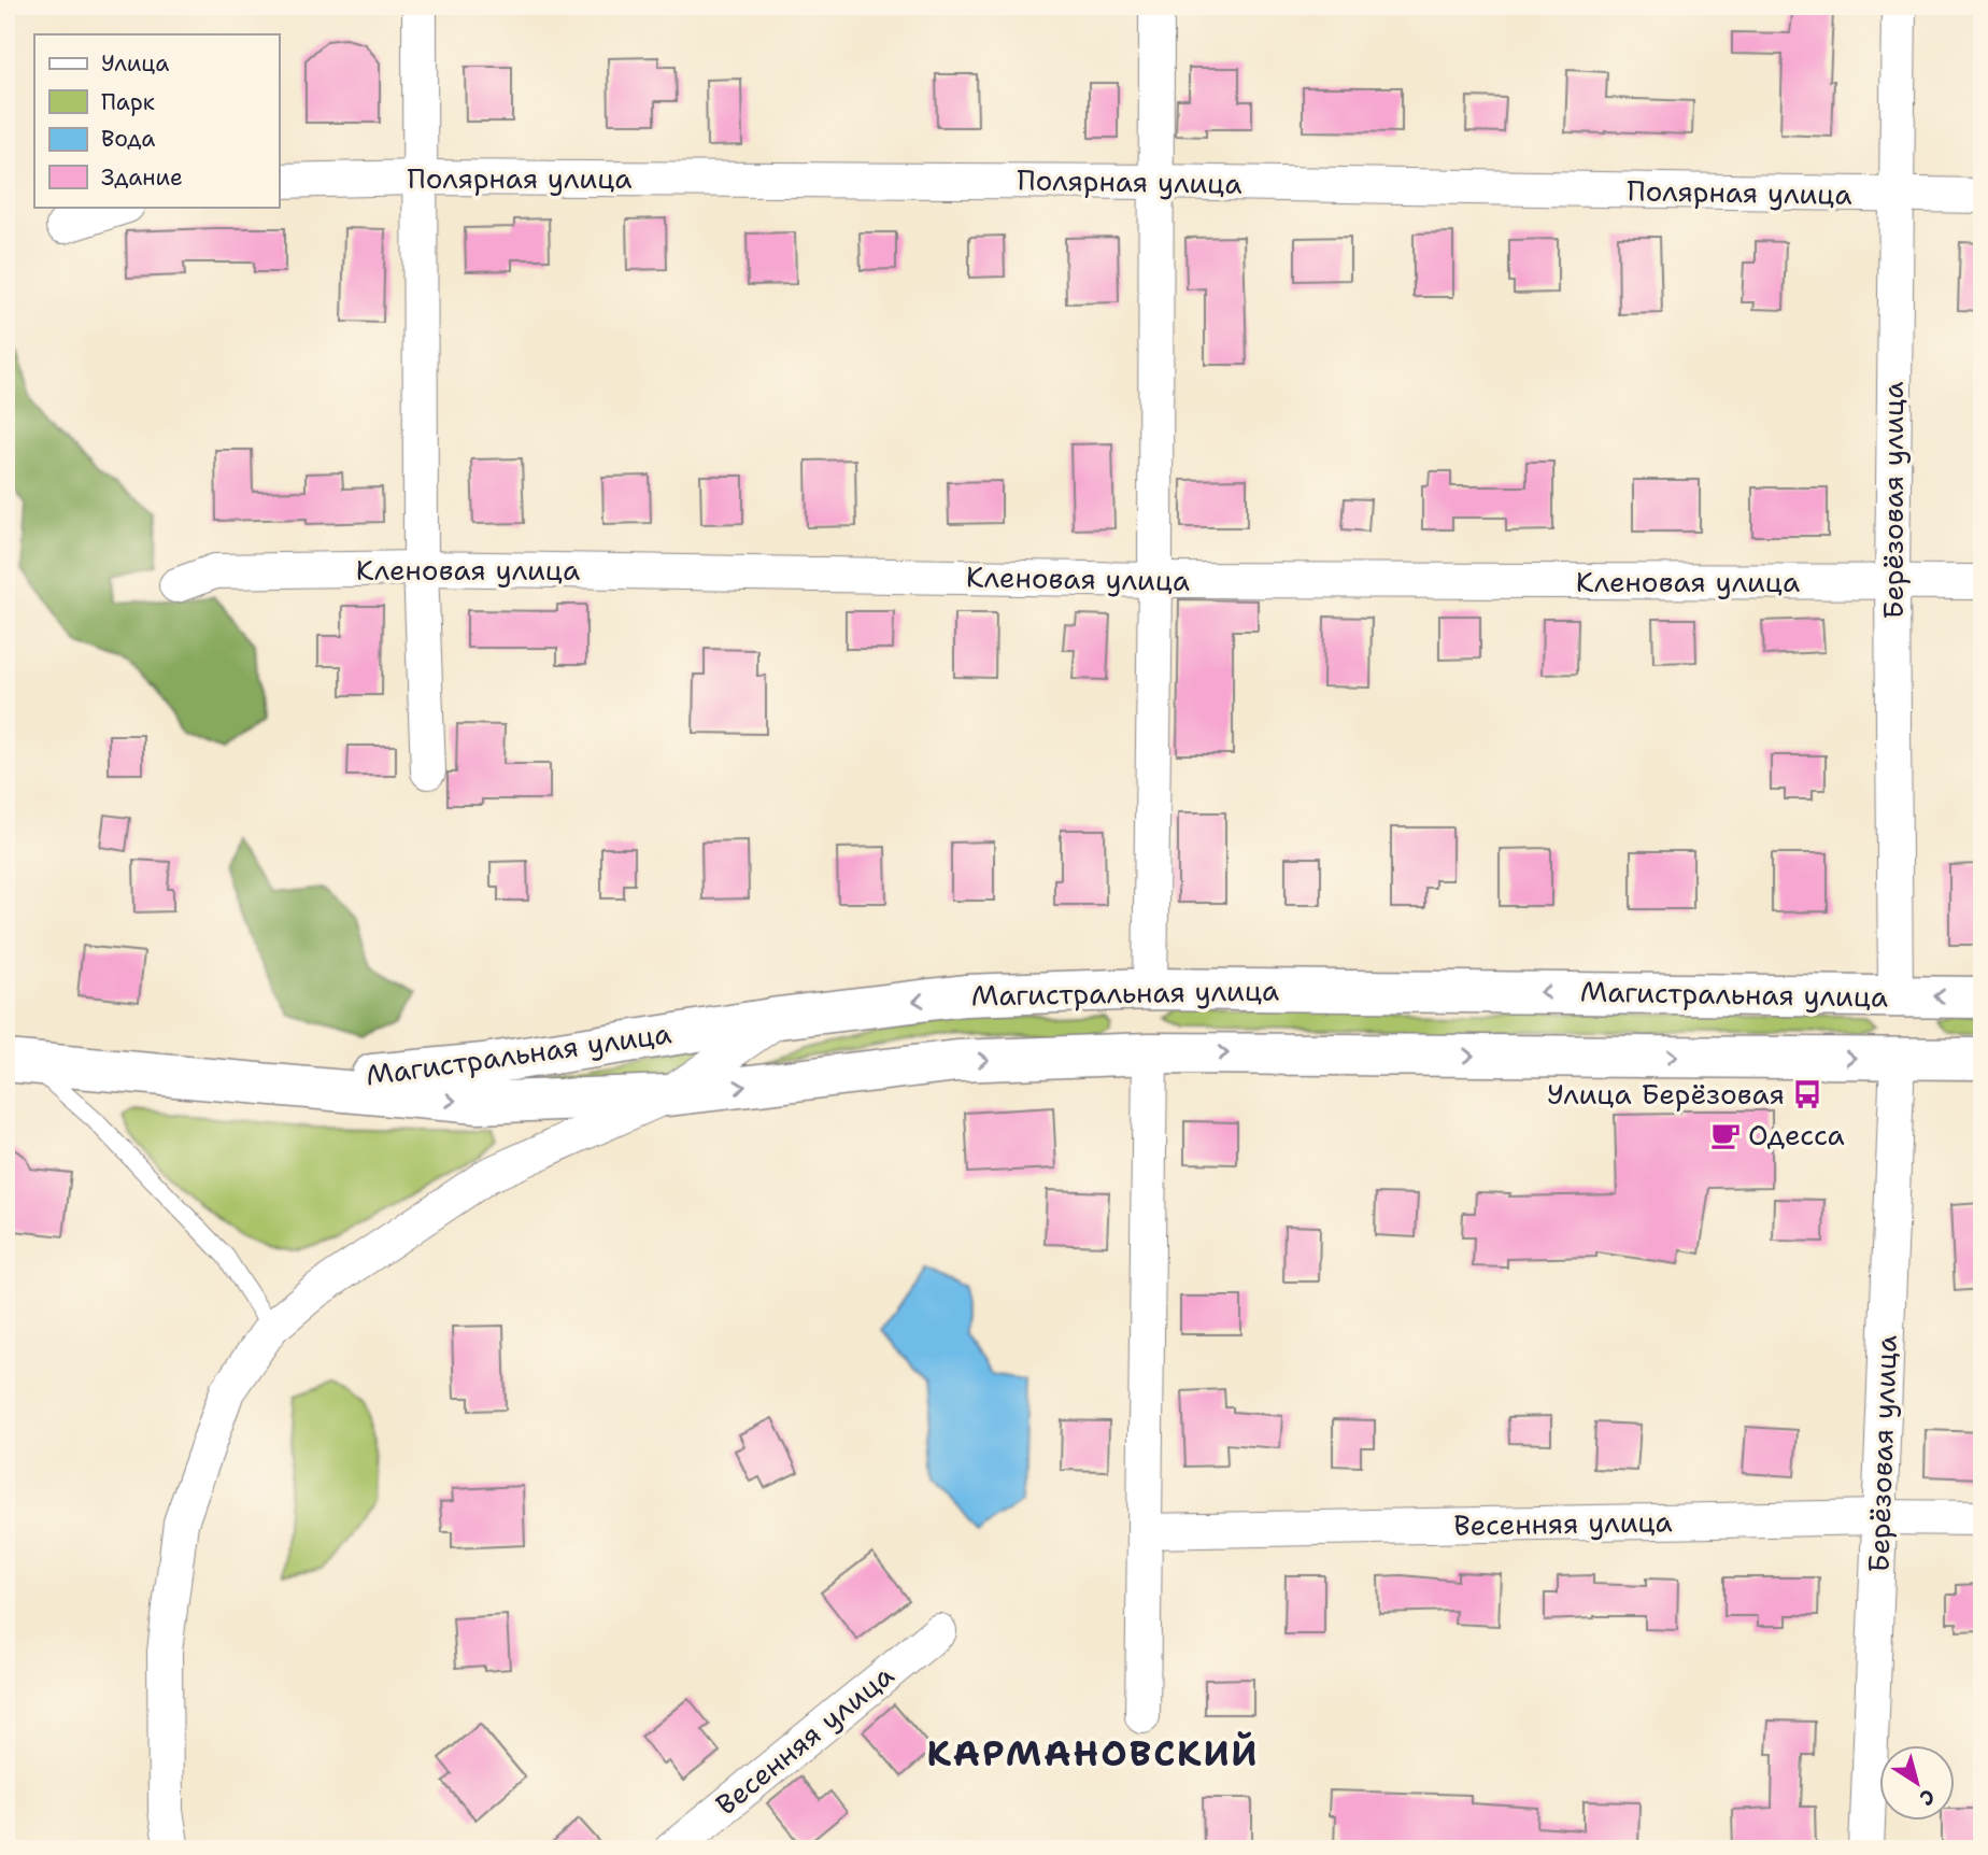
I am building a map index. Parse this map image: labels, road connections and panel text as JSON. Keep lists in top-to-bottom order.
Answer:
{
  "streets": {
    "main road": ["Магистральная улица"],
    "street": [
      "Полярная улица",
      "Берёзовая улица",
      "Кленовая улица",
      "Весенняя улица"
    ]
  },
  "crossings": [
    ["Полярная улица", "Берёзовая улица"],
    ["Берёзовая улица", "Кленовая улица"],
    ["Берёзовая улица", "Магистральная улица"],
    ["Берёзовая улица", "Весенняя улица"]
  ],
  "districts": ["КАРМАНОВСКИЙ"],
  "places": {
    "bus stop": ["Улица Берёзовая"],
    "cafe": ["Одесса"]
  },
  "legend": [
    "Улица",
    "Парк",
    "Вода",
    "Здание"
  ],
  "north": "bottom right"
}
